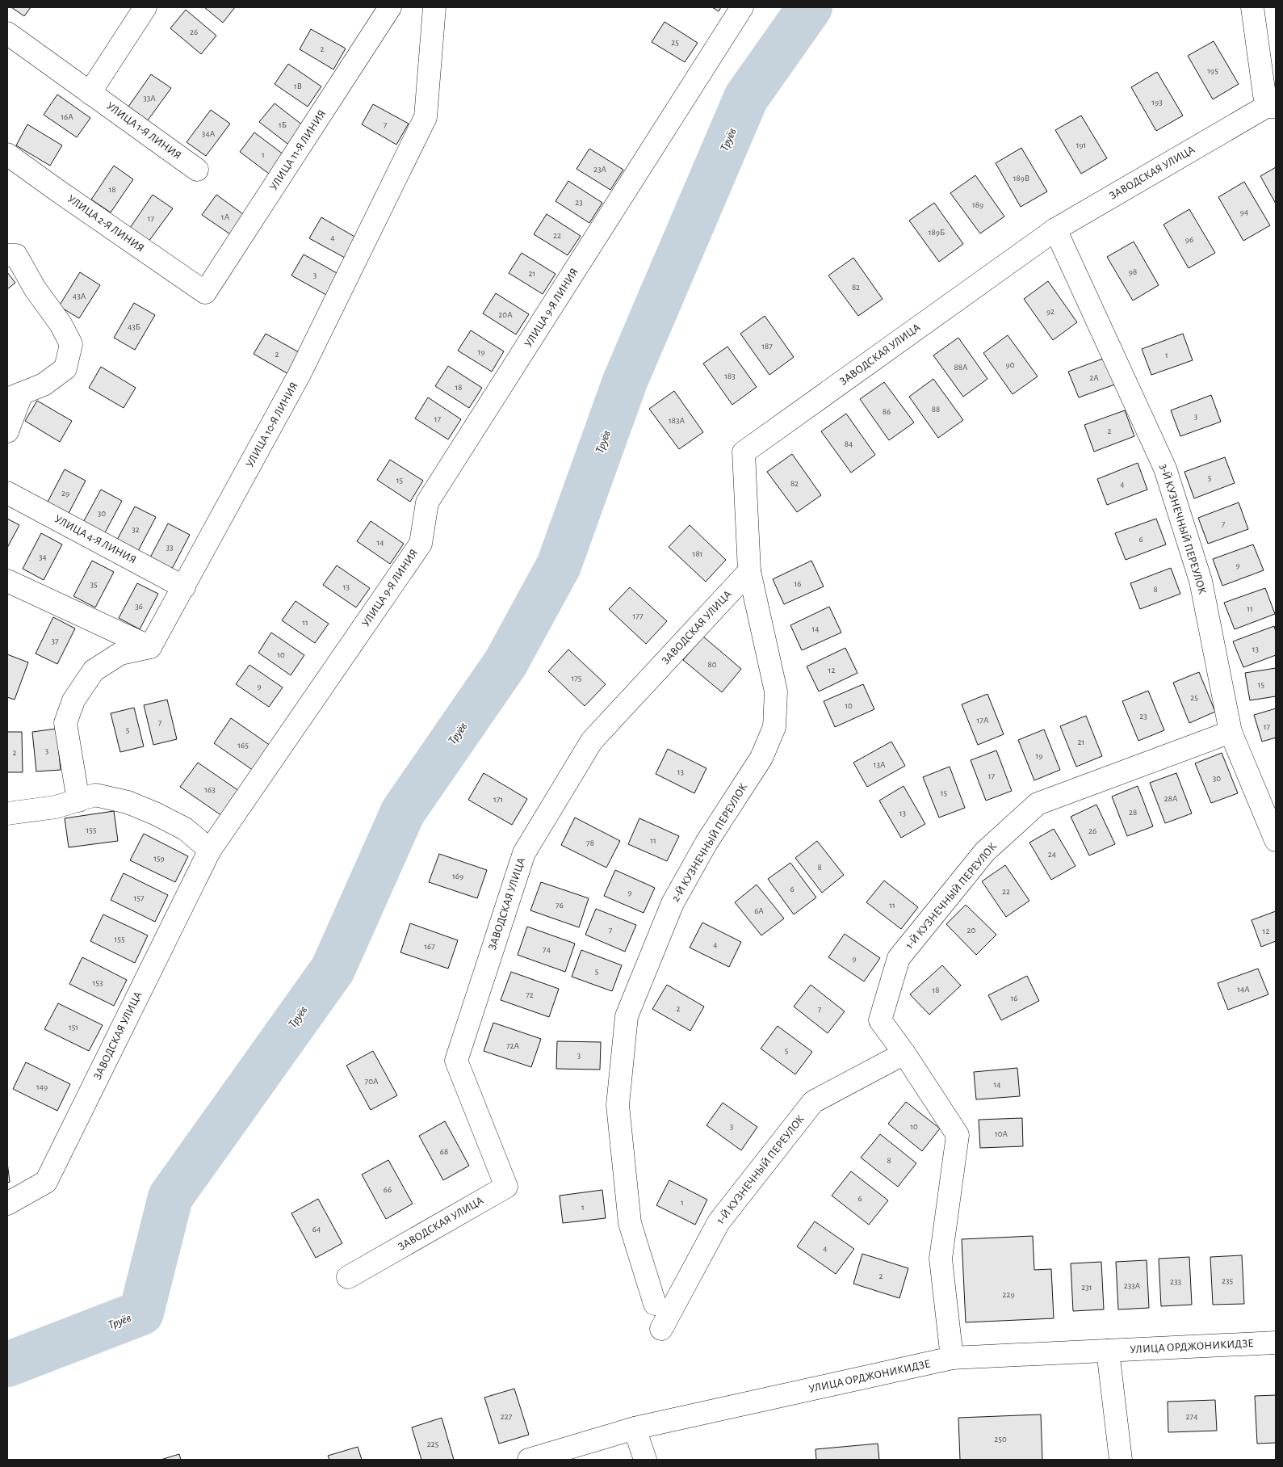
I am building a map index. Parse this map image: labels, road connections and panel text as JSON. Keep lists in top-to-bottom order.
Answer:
{
  "streets": {
    "street": [
      "УЛИЦА 1-Я ЛИНИЯ",
      "УЛИЦА 11-Я ЛИНИЯ",
      "ЗАВОДСКАЯ УЛИЦА",
      "УЛИЦА 2-Я ЛИНИЯ",
      "УЛИЦА 9-Я ЛИНИЯ",
      "УЛИЦА 10-Я ЛИНИЯ",
      "3-Й КУЗНЕЧНЫЙ ПЕРЕУЛОК",
      "УЛИЦА 4-Я ЛИНИЯ",
      "2-Й КУЗНЕЧНЫЙ ПЕРЕУЛОК",
      "1-Й КУЗНЕЧНЫЙ ПЕРЕУЛОК",
      "УЛИЦА ОРДЖОНИКИДЗЕ"
    ]
  },
  "crossings": [
    ["УЛИЦА 11-Я ЛИНИЯ", "УЛИЦА 2-Я ЛИНИЯ"],
    ["ЗАВОДСКАЯ УЛИЦА", "УЛИЦА 9-Я ЛИНИЯ"],
    ["ЗАВОДСКАЯ УЛИЦА", "3-Й КУЗНЕЧНЫЙ ПЕРЕУЛОК"],
    ["ЗАВОДСКАЯ УЛИЦА", "2-Й КУЗНЕЧНЫЙ ПЕРЕУЛОК"],
    ["УЛИЦА 10-Я ЛИНИЯ", "УЛИЦА 4-Я ЛИНИЯ"],
    ["3-Й КУЗНЕЧНЫЙ ПЕРЕУЛОК", "1-Й КУЗНЕЧНЫЙ ПЕРЕУЛОК"],
    ["1-Й КУЗНЕЧНЫЙ ПЕРЕУЛОК", "УЛИЦА ОРДЖОНИКИДЗЕ"]
  ],
  "water": ["Труёв"],
  "house_numbers": [
    "26",
    "25",
    "2",
    "195",
    "1В",
    "33А",
    "193",
    "16А",
    "1Б",
    "7",
    "34А",
    "191",
    "1",
    "23А",
    "189В",
    "18",
    "23",
    "189",
    "94",
    "1А",
    "17",
    "189Б",
    "22",
    "4",
    "96",
    "98",
    "21",
    "3",
    "82",
    "43А",
    "92",
    "20А",
    "43Б",
    "187",
    "19",
    "2",
    "1",
    "90",
    "88А",
    "183",
    "2А",
    "18",
    "88",
    "86",
    "3",
    "17",
    "183А",
    "2",
    "84",
    "5",
    "15",
    "82",
    "4",
    "29",
    "30",
    "7",
    "32",
    "6",
    "14",
    "33",
    "181",
    "34",
    "9",
    "16",
    "35",
    "13",
    "8",
    "36",
    "11",
    "177",
    "11",
    "14",
    "37",
    "13",
    "10",
    "80",
    "12",
    "175",
    "15",
    "9",
    "25",
    "10",
    "23",
    "17А",
    "7",
    "17",
    "5",
    "21",
    "165",
    "3",
    "2",
    "19",
    "13А",
    "13",
    "17",
    "30",
    "163",
    "15",
    "28А",
    "171",
    "28",
    "13",
    "155",
    "26",
    "11",
    "78",
    "24",
    "159",
    "8",
    "169",
    "6",
    "22",
    "9",
    "157",
    "76",
    "11",
    "6А",
    "7",
    "20",
    "12",
    "155",
    "4",
    "167",
    "74",
    "9",
    "5",
    "153",
    "14А",
    "18",
    "72",
    "16",
    "2",
    "7",
    "151",
    "72А",
    "5",
    "3",
    "70А",
    "14",
    "149",
    "3",
    "10",
    "10А",
    "68",
    "8",
    "66",
    "6",
    "1",
    "1",
    "64",
    "4",
    "2",
    "235",
    "233",
    "233А",
    "231",
    "229",
    "227",
    "274",
    "250",
    "225"
  ]
}
